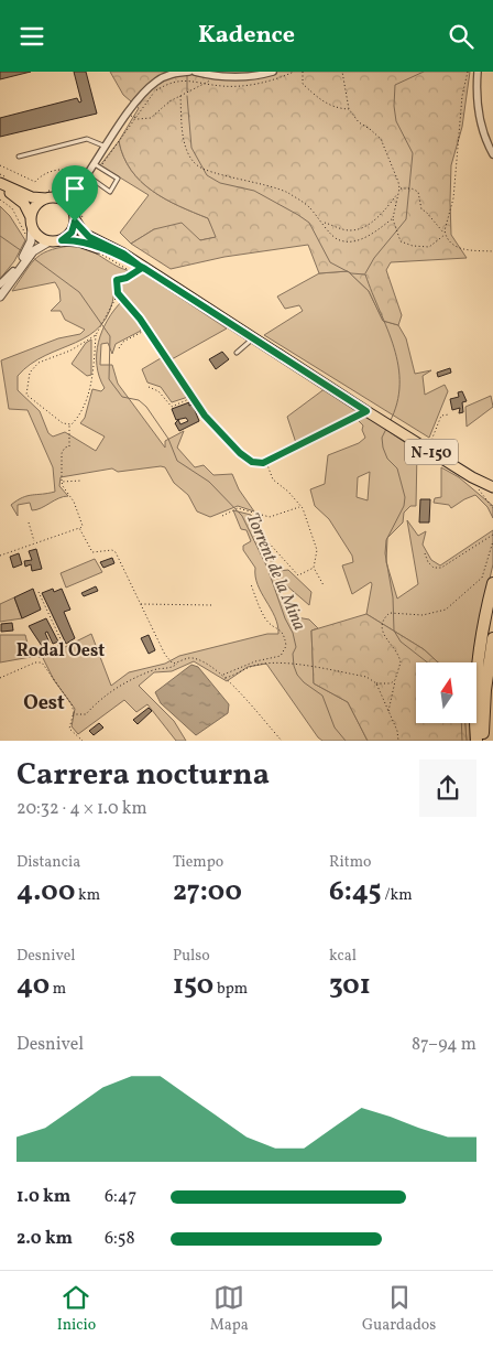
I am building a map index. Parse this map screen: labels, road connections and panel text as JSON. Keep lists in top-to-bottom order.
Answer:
{
  "streets": {
    "main road": ["N-150"]
  },
  "districts": ["Rodal Oest", "Oest"],
  "water": ["Torrent de la Mina"],
  "north": "top",
  "page": {
    "header": "Kadence",
    "heading": ["Carrera nocturna", "20:32 · 4 × 1.0 km"],
    "stats": [
      ["Distancia", "4.00 km"],
      ["Tiempo", "27:00"],
      ["Ritmo", "6:45 /km"],
      ["Desnivel", "40 m"],
      ["Pulso", "150 bpm"],
      ["kcal", "301"]
    ],
    "chart": ["Desnivel", "87–94 m"],
    "list": [
      {
        "name": "1.0 km",
        "note": "6:47"
      },
      {
        "name": "2.0 km",
        "note": "6:58"
      }
    ],
    "tabs": ["Inicio", "Mapa", "Guardados"]
  }
}
